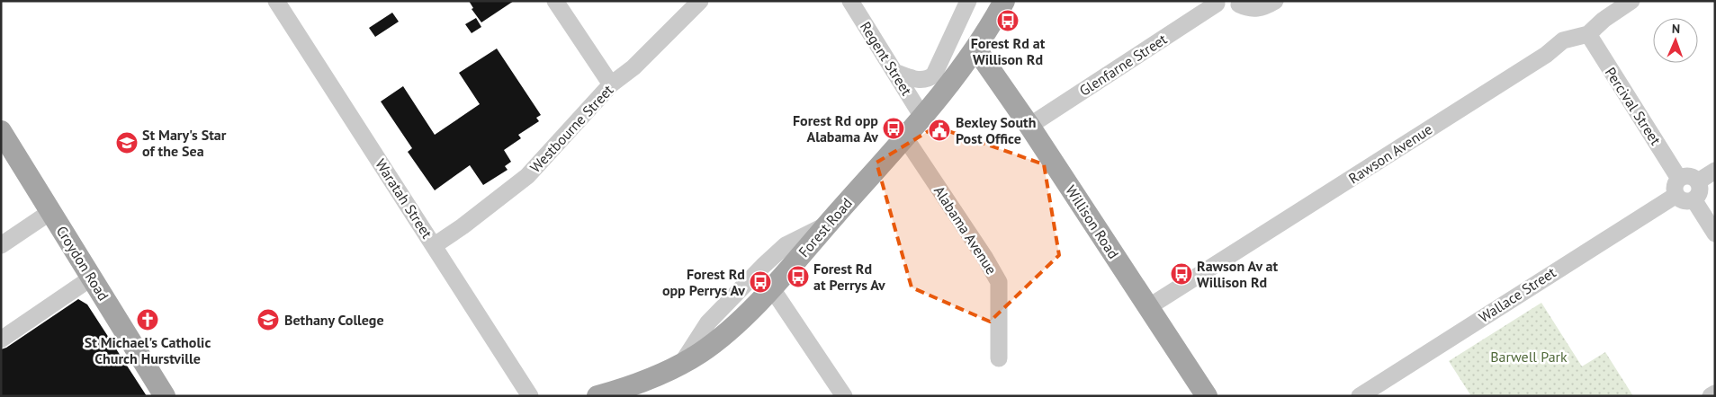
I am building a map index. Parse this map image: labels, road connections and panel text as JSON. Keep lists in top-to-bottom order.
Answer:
{
  "streets": {
    "main road": ["Willison Road", "Forest Road", "Croydon Road"],
    "street": [
      "Regent Street",
      "Glenfarne Street",
      "Percival Street",
      "Westbourne Street",
      "Rawson Avenue",
      "Waratah Street",
      "Alabama Avenue",
      "Wallace Street"
    ]
  },
  "crossings": [
    ["Regent Street", "Forest Road"],
    ["Glenfarne Street", "Willison Road"],
    ["Percival Street", "Rawson Avenue"],
    ["Percival Street", "Wallace Street"],
    ["Westbourne Street", "Waratah Street"],
    ["Rawson Avenue", "Willison Road"],
    ["Willison Road", "Forest Road"],
    ["Forest Road", "Alabama Avenue"]
  ],
  "parks": ["Barwell Park"],
  "places": {
    "bus stop": [
      "Forest Rd at Willison Rd",
      "Forest Rd opp Alabama Av",
      "Rawson Av at Willison Rd",
      "Forest Rd at Perrys Av",
      "Forest Rd opp Perrys Av"
    ],
    "public building": ["Bexley South Post Office"],
    "school or university": ["St Mary's Star of the Sea", "Bethany College"],
    "church": ["St Michael's Catholic Church Hurstville"]
  },
  "north": "top"
}
